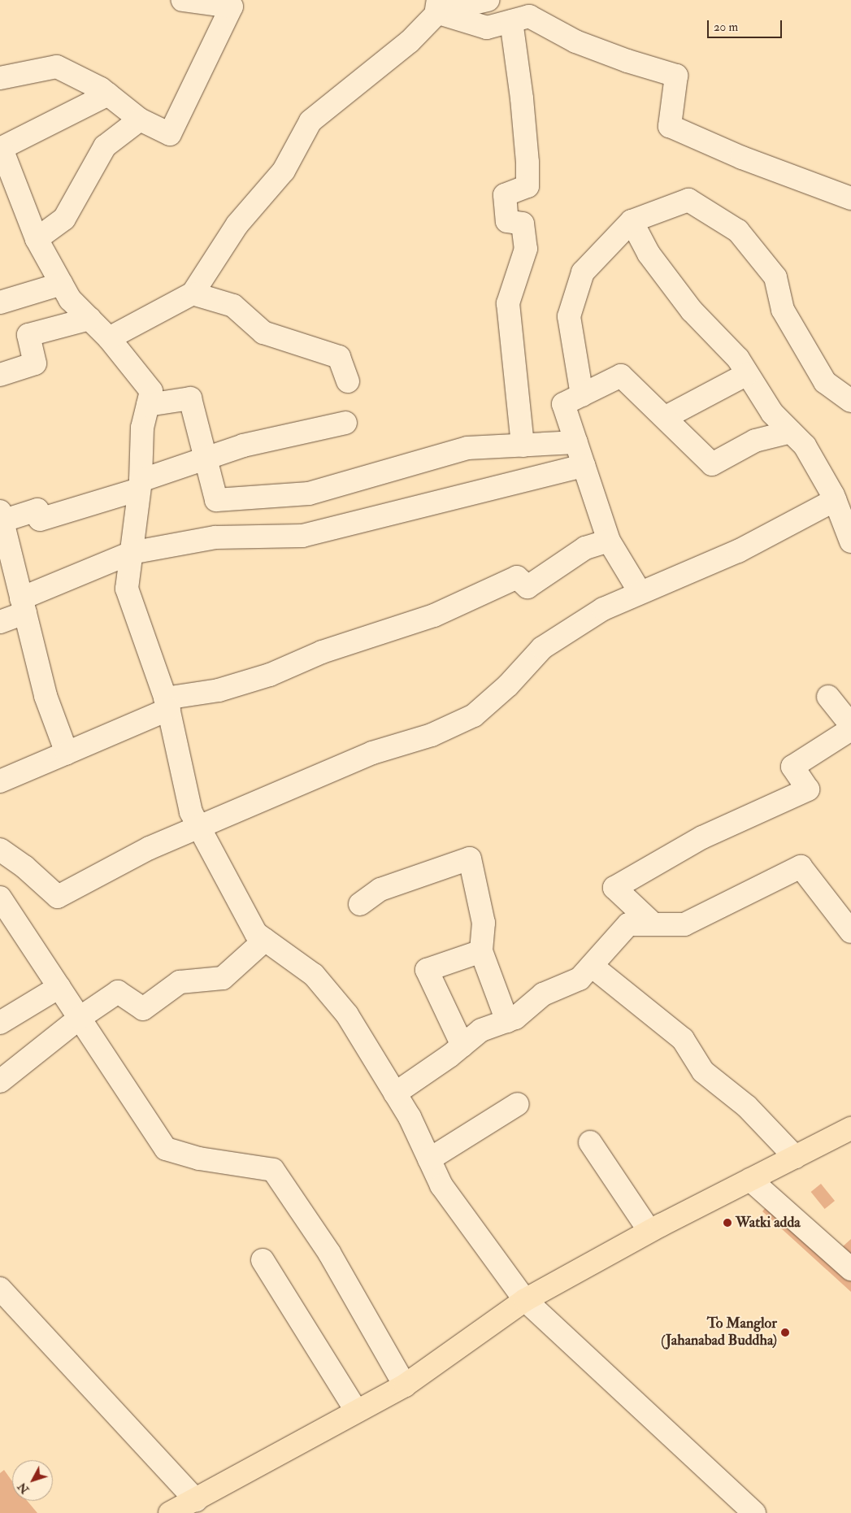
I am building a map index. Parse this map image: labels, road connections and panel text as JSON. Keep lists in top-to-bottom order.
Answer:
{
  "places": ["Watki adda", "To Manglor (Jahanabad Buddha)"],
  "scale_bar": "20 m",
  "north": "bottom left"
}
